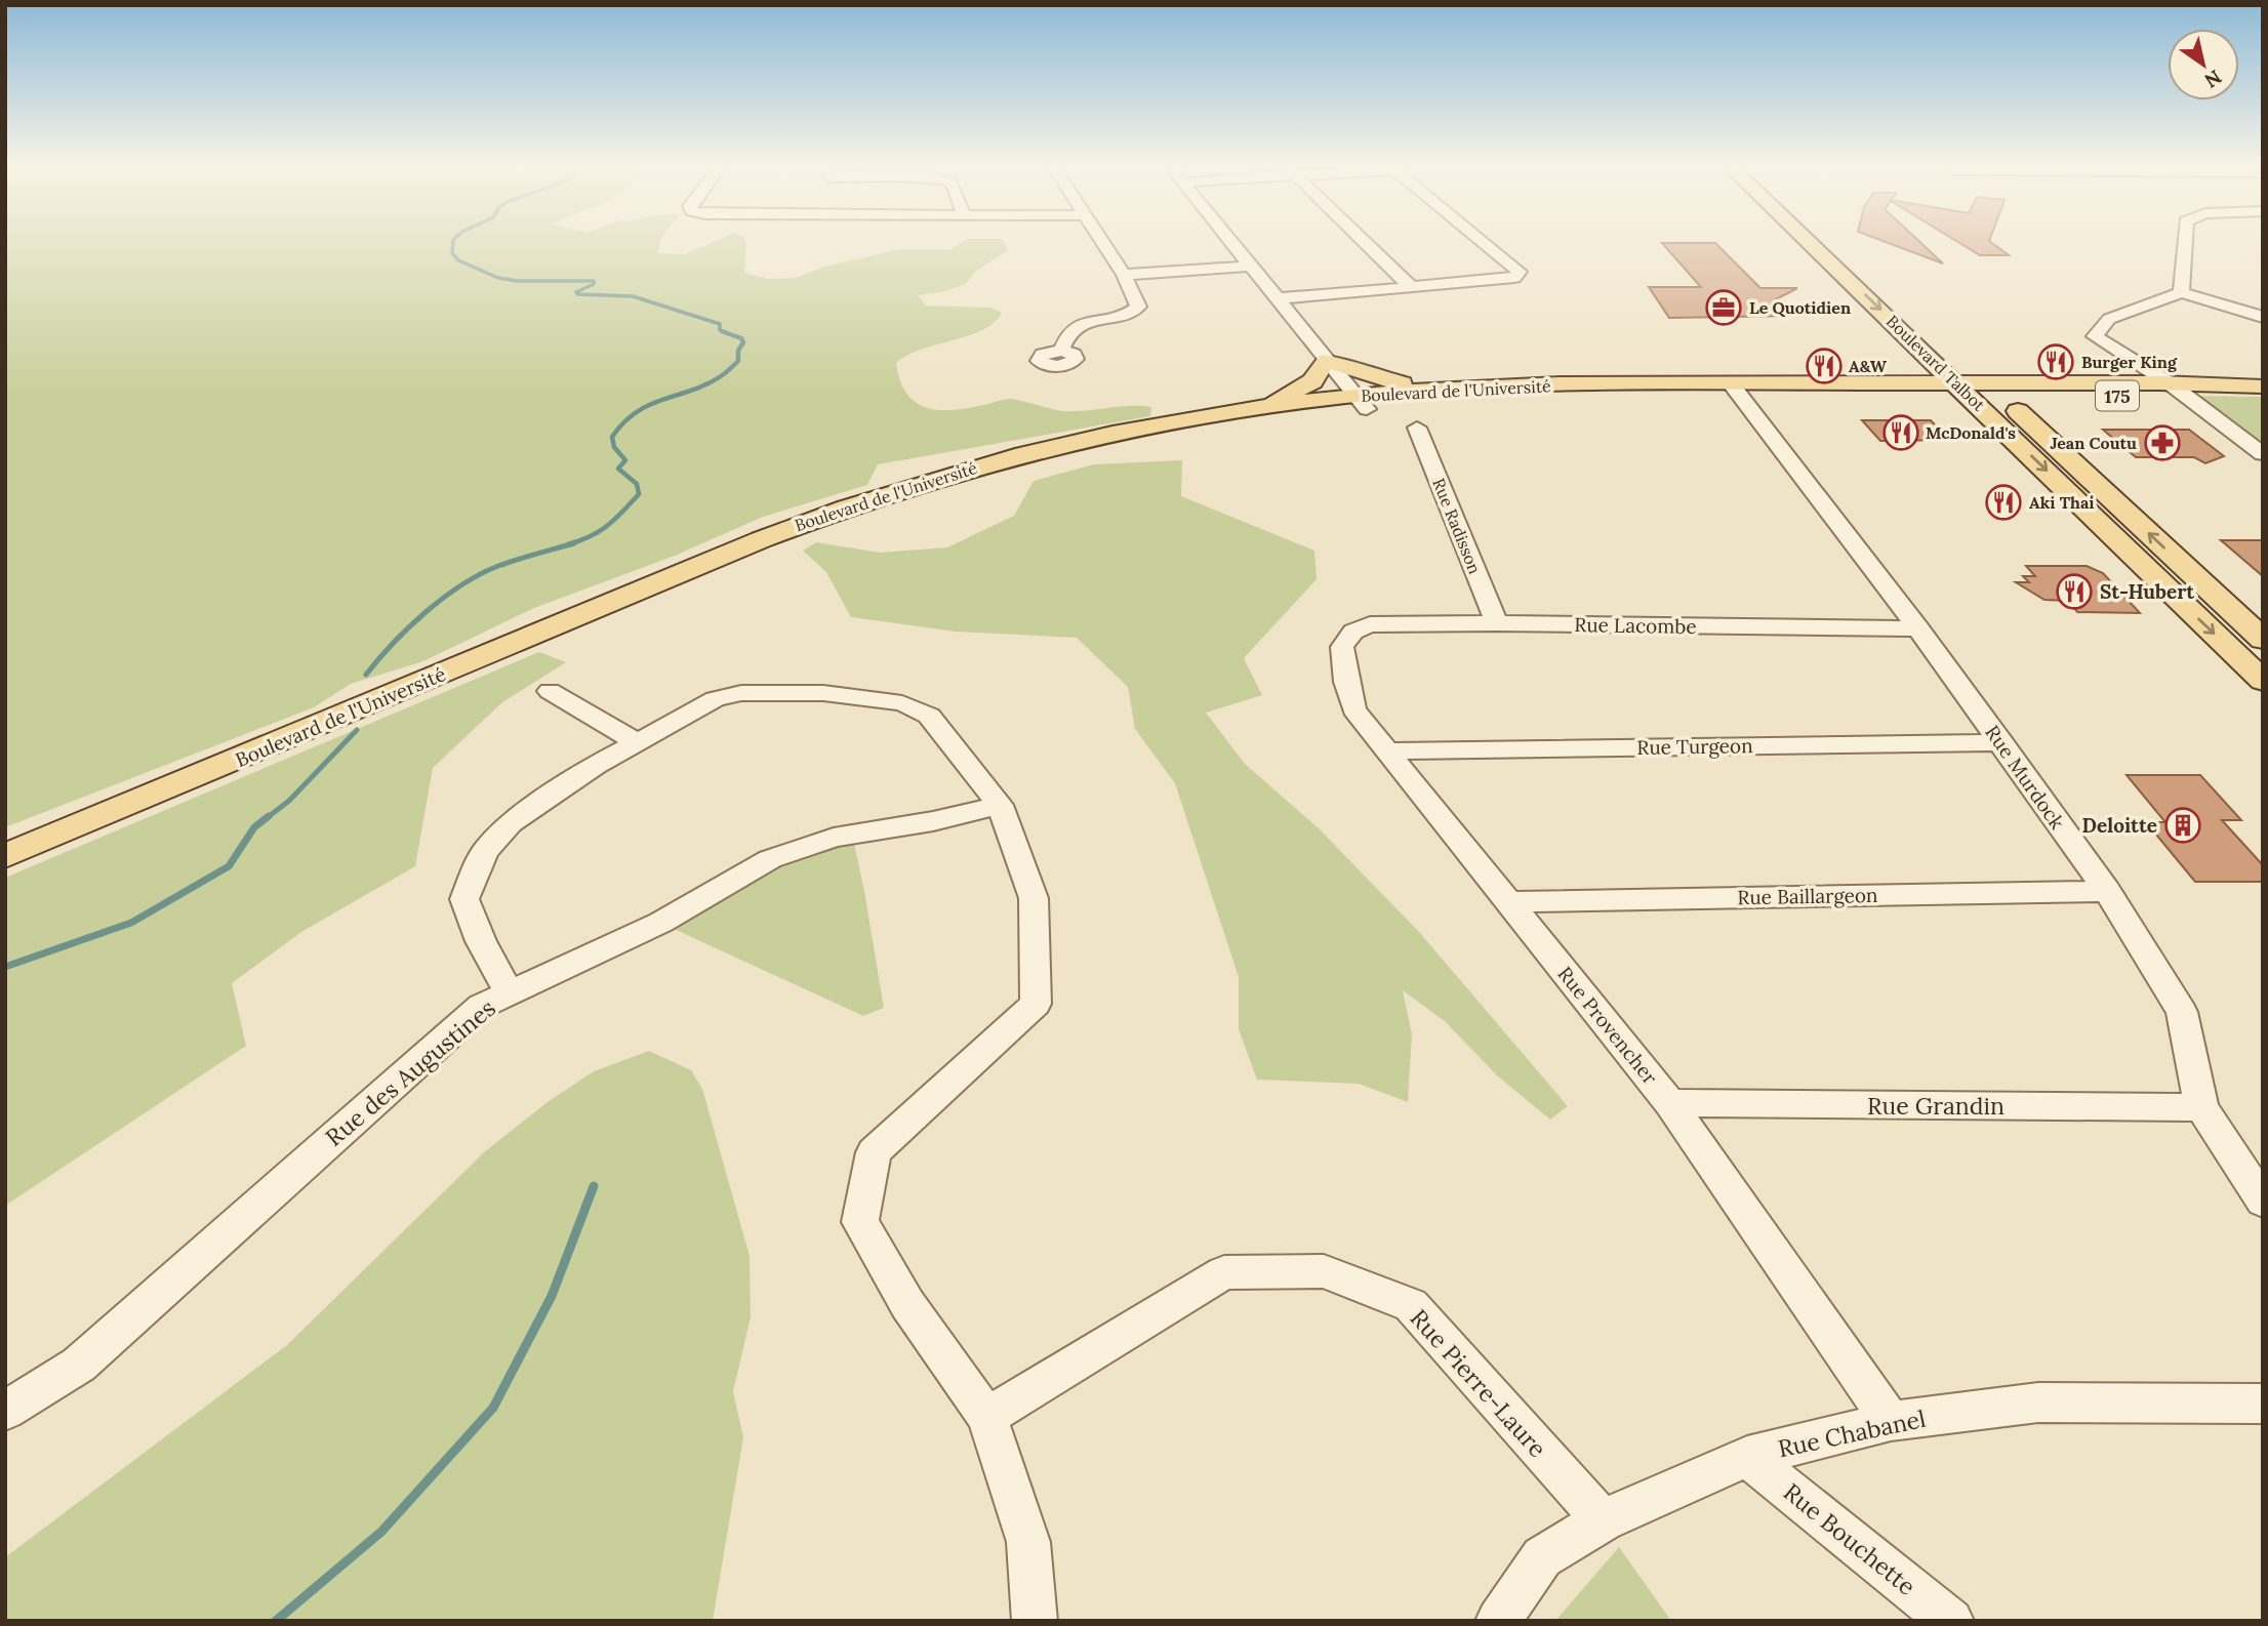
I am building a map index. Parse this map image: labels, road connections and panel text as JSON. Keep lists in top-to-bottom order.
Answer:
{
  "streets": {
    "main road": ["Boulevard Talbot", "Boulevard de l'Université", "175"],
    "street": [
      "Rue Radisson",
      "Rue Lacombe",
      "Rue Turgeon",
      "Rue Murdock",
      "Rue Baillargeon",
      "Rue Provencher",
      "Rue des Augustines",
      "Rue Grandin",
      "Rue Pierre-Laure",
      "Rue Chabanel",
      "Rue Bouchette"
    ]
  },
  "crossings": [
    ["Boulevard Talbot", "Boulevard de l'Université"],
    ["Boulevard de l'Université", "Rue Murdock"],
    ["Rue Radisson", "Rue Lacombe"],
    ["Rue Lacombe", "Rue Murdock"],
    ["Rue Lacombe", "Rue Provencher"],
    ["Rue Turgeon", "Rue Murdock"],
    ["Rue Turgeon", "Rue Provencher"],
    ["Rue Murdock", "Rue Baillargeon"],
    ["Rue Murdock", "Rue Grandin"],
    ["Rue Baillargeon", "Rue Provencher"],
    ["Rue Provencher", "Rue Grandin"],
    ["Rue Provencher", "Rue Chabanel"],
    ["Rue Pierre-Laure", "Rue Chabanel"],
    ["Rue Chabanel", "Rue Bouchette"]
  ],
  "places": {
    "office": ["Le Quotidien"],
    "restaurant": [
      "Burger King",
      "A&W",
      "McDonald's",
      "Aki Thai",
      "St-Hubert"
    ],
    "pharmacy": ["Jean Coutu"],
    "building": ["Deloitte"]
  },
  "north": "bottom right"
}
